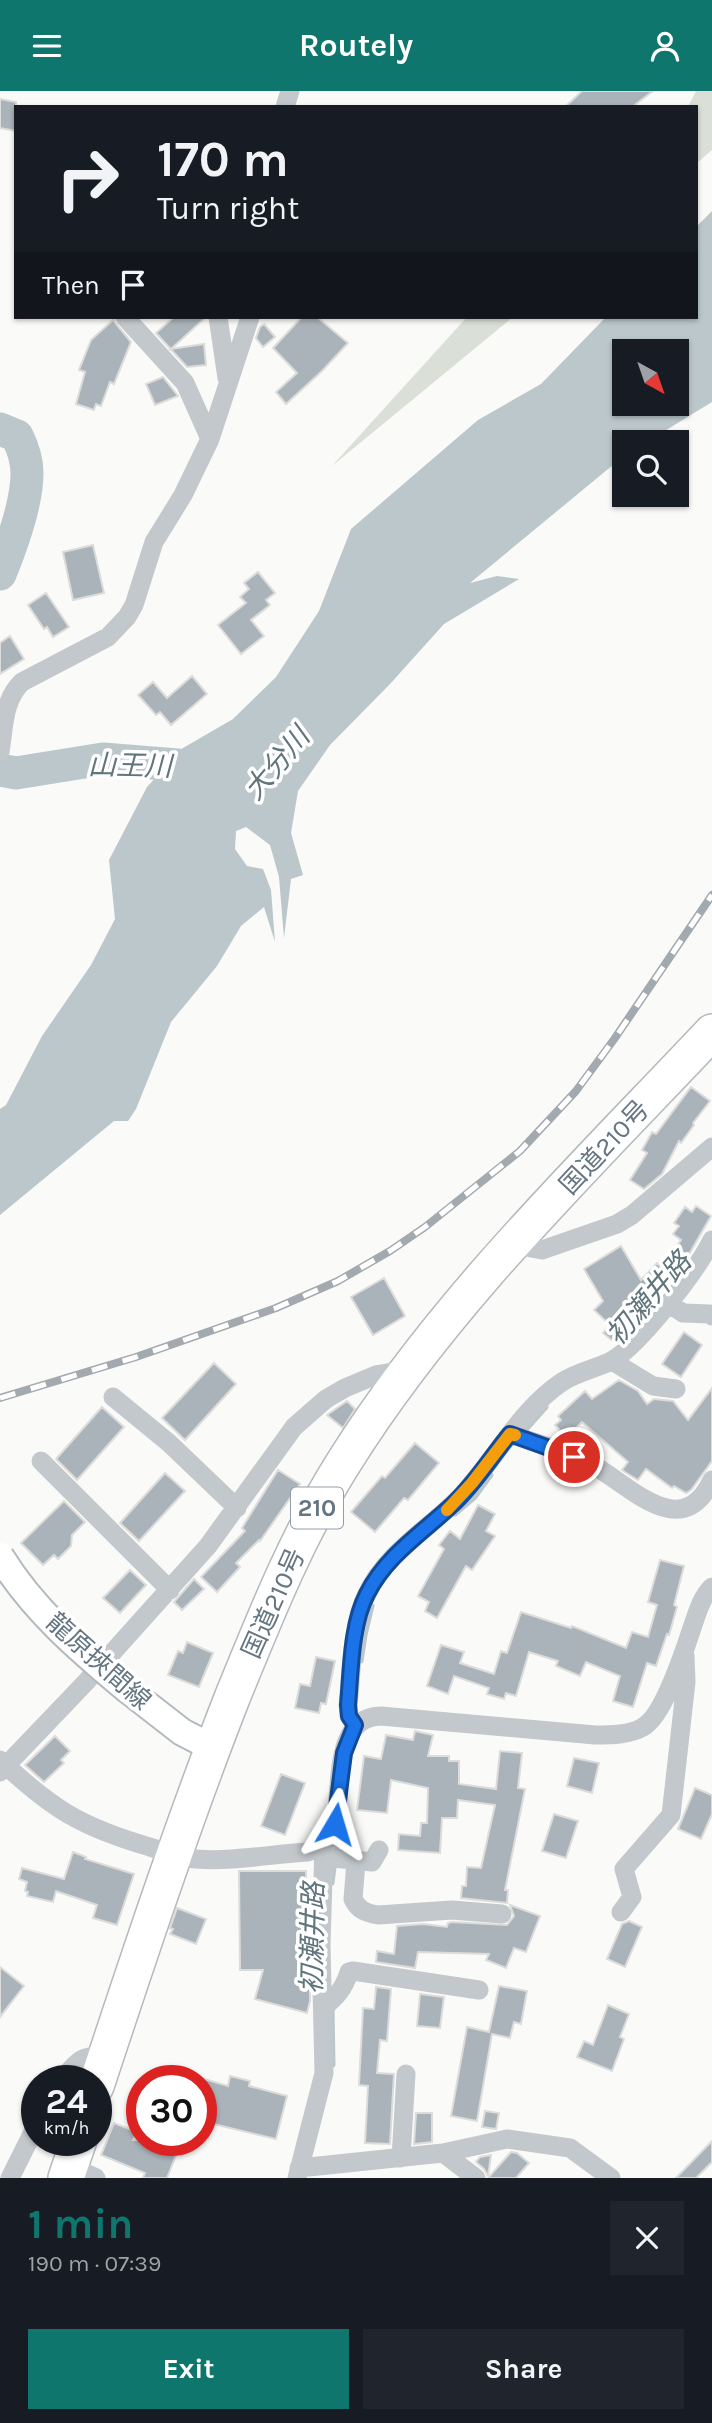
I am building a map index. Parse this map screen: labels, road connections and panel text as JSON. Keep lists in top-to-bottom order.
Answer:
{
  "streets": {
    "highway": ["国道210号", "210"],
    "main road": ["龍原挾間線"]
  },
  "crossings": [
    ["国道210号", "龍原挾間線"]
  ],
  "water": ["大分川", "山王川", "初瀬井路"],
  "north": "bottom right",
  "page": {
    "header": "Routely",
    "turn": ["170 m", "Turn right"],
    "then": "Then",
    "speed": "24 km/h",
    "limit": "30",
    "heading": ["1 min", "190 m · 07:39"],
    "buttons": ["Exit", "Share"]
  }
}
